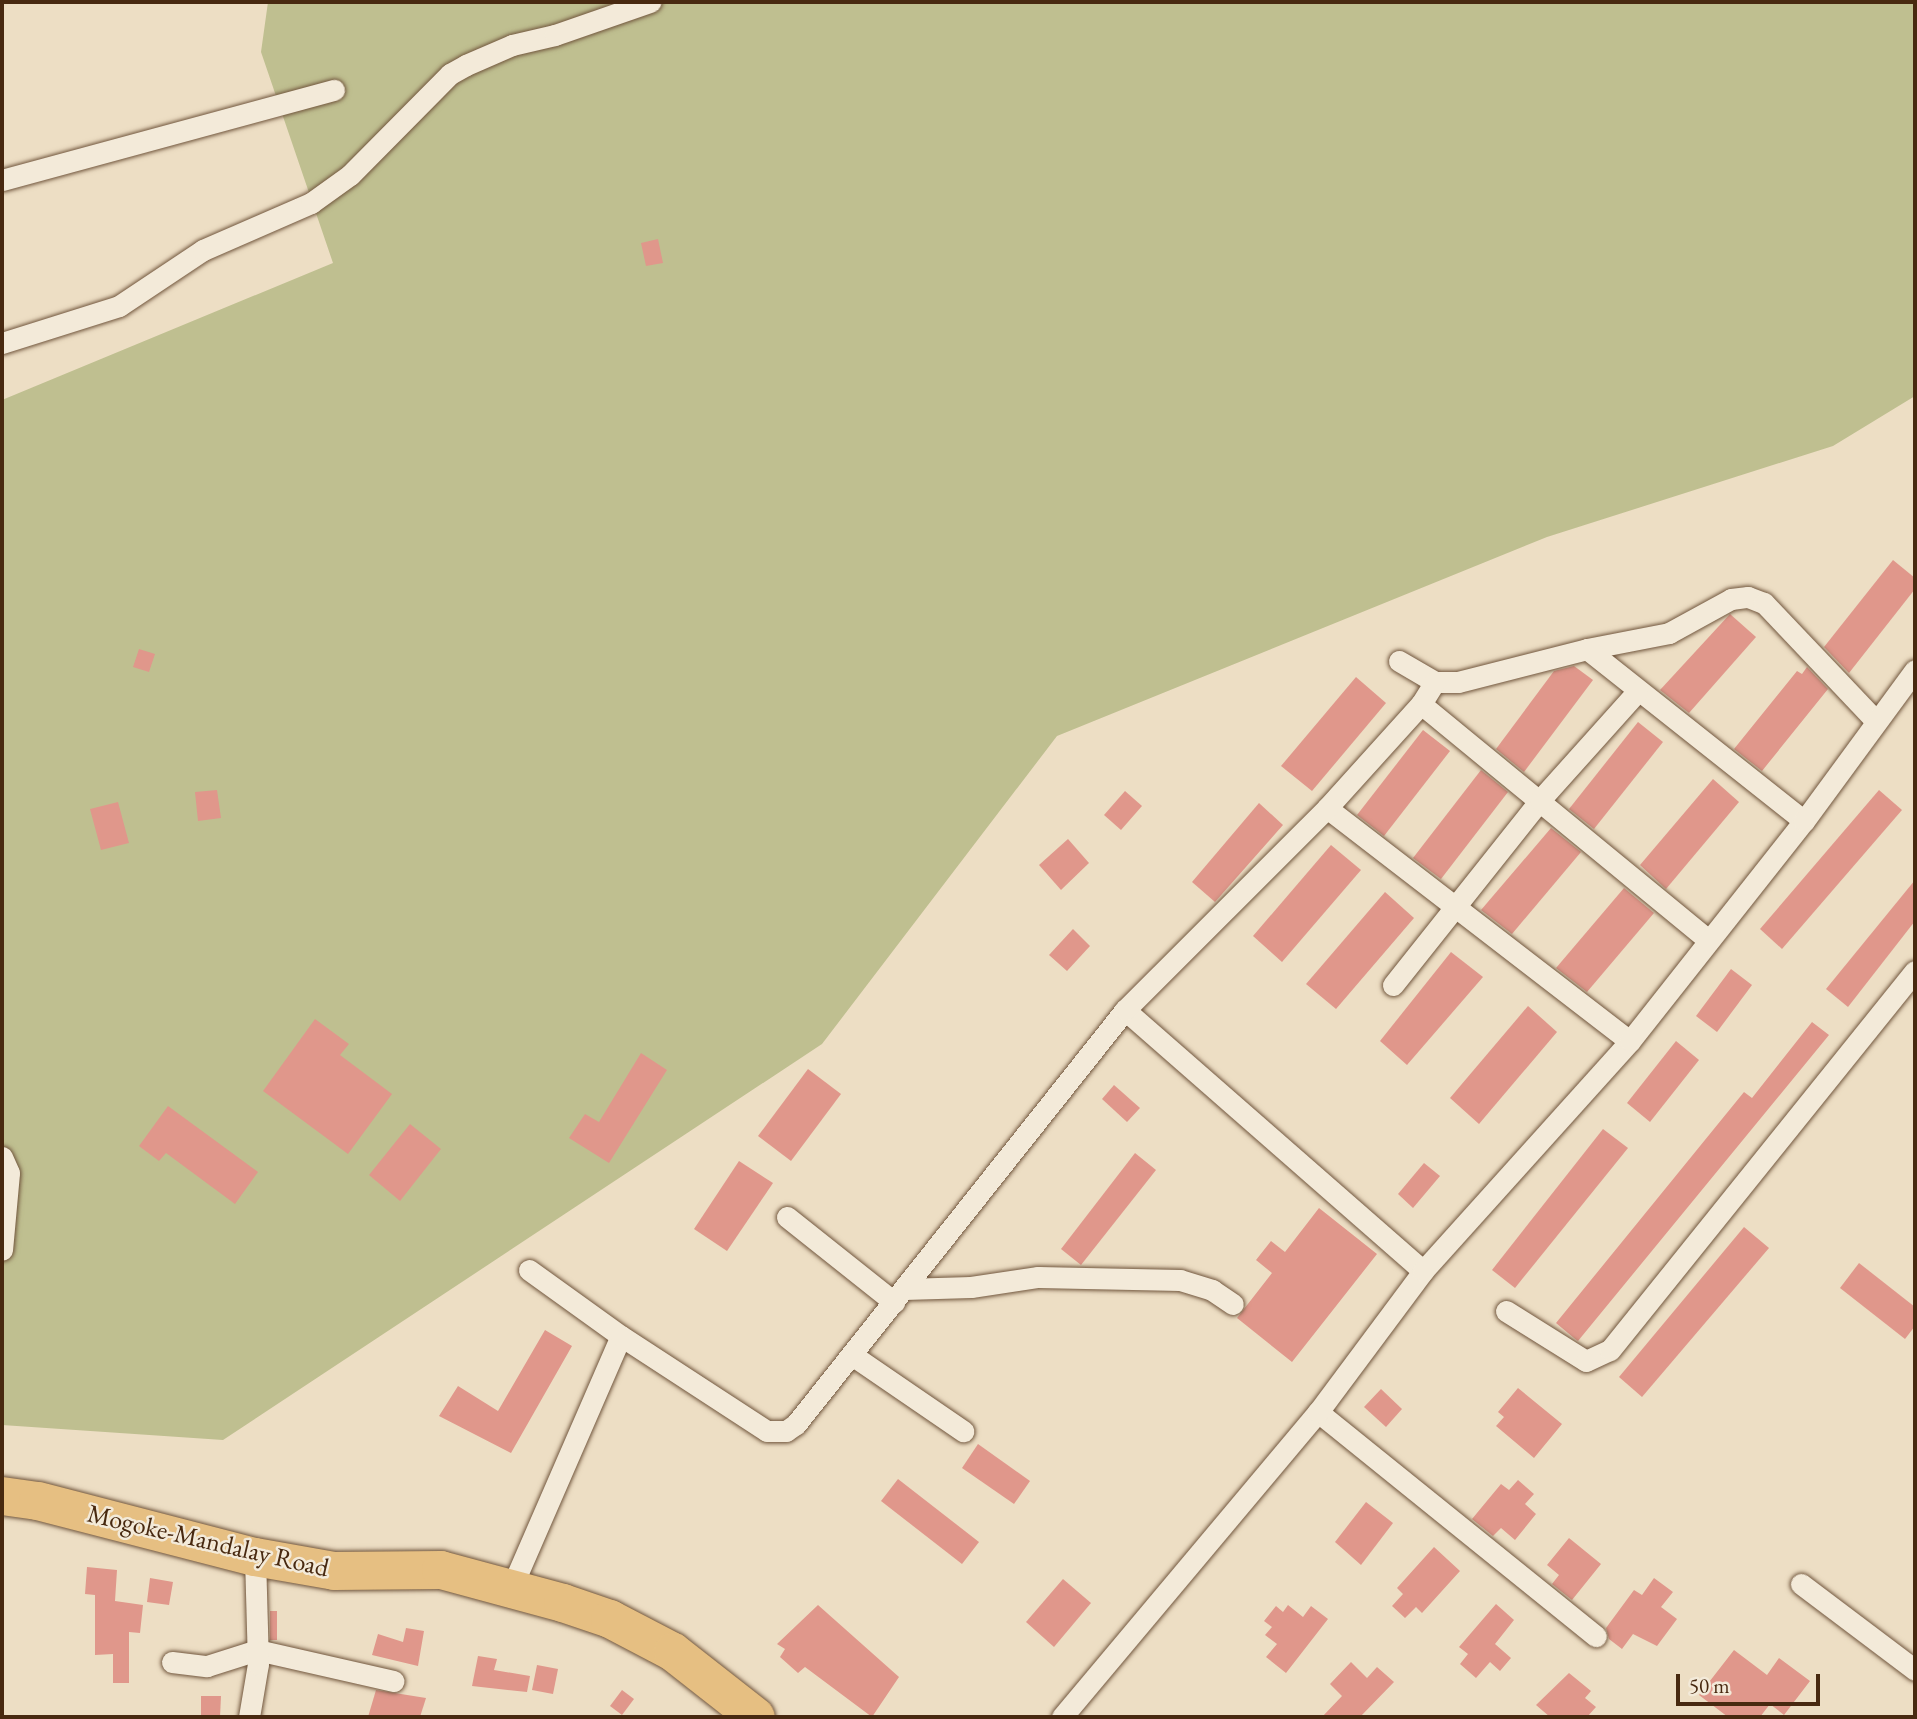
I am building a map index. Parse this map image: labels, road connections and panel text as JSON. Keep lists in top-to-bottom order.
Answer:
{
  "streets": {
    "highway": ["Mogoke-Mandalay Road"]
  },
  "scale_bar": "50 m"
}
